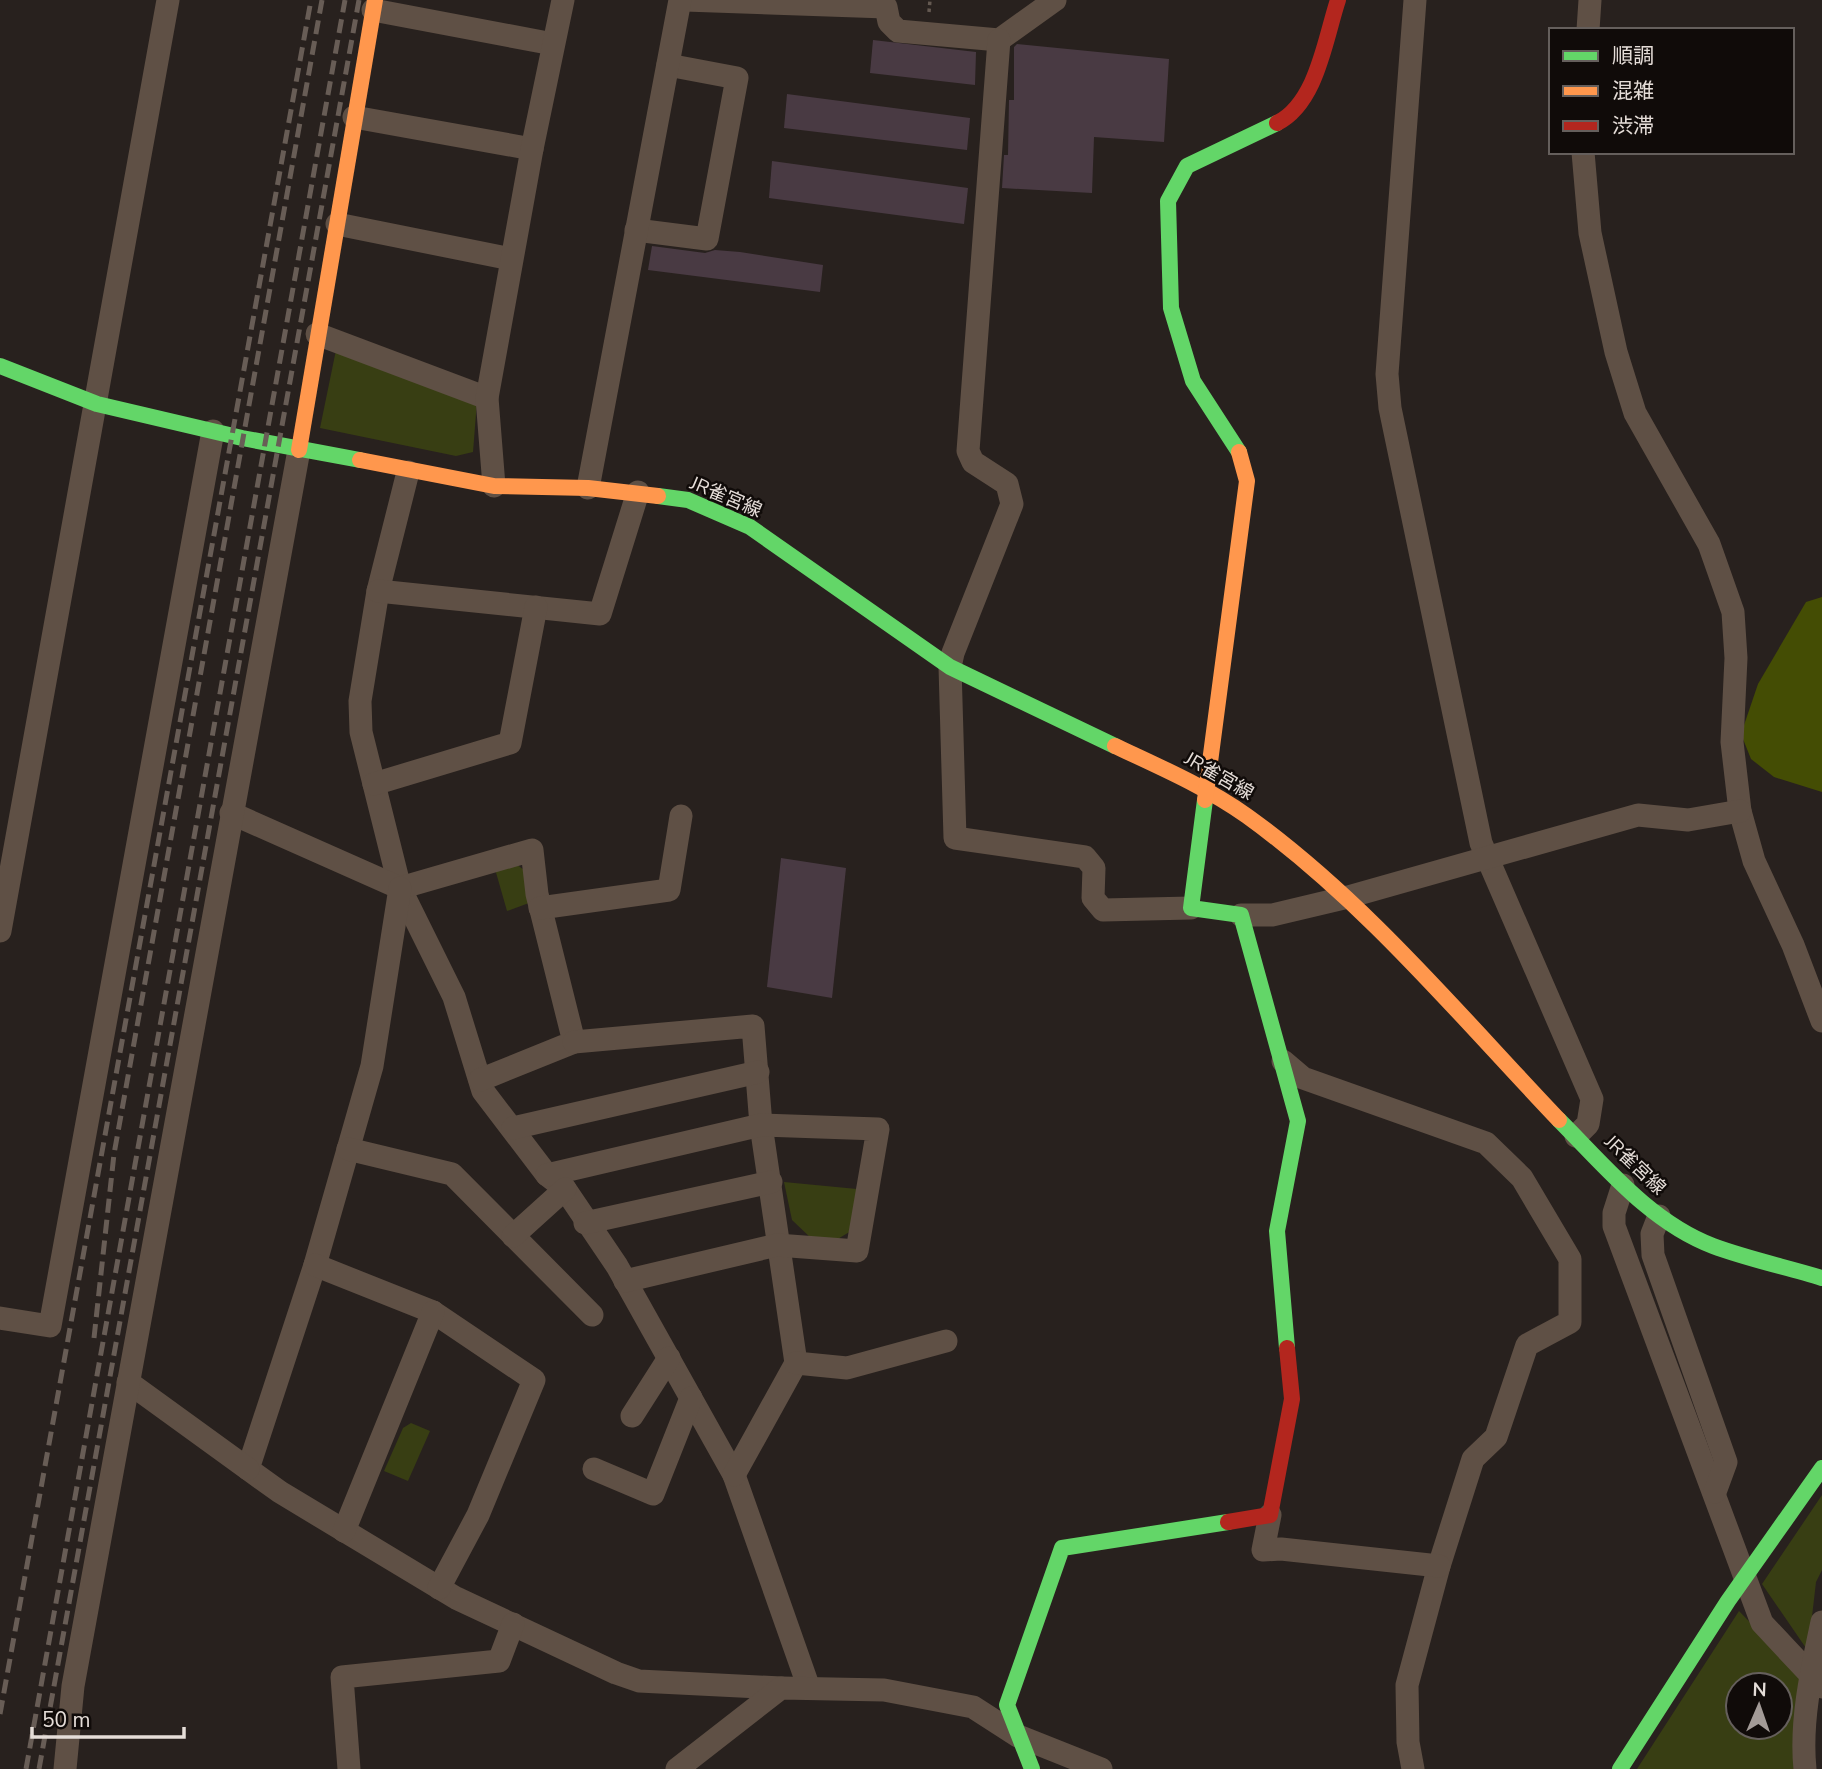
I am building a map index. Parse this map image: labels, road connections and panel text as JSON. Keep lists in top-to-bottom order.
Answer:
{
  "streets": {
    "street": ["JR雀宮線"]
  },
  "legend": ["順調", "混雑", "渋滞"],
  "scale_bar": "50 m",
  "north": "top"
}
